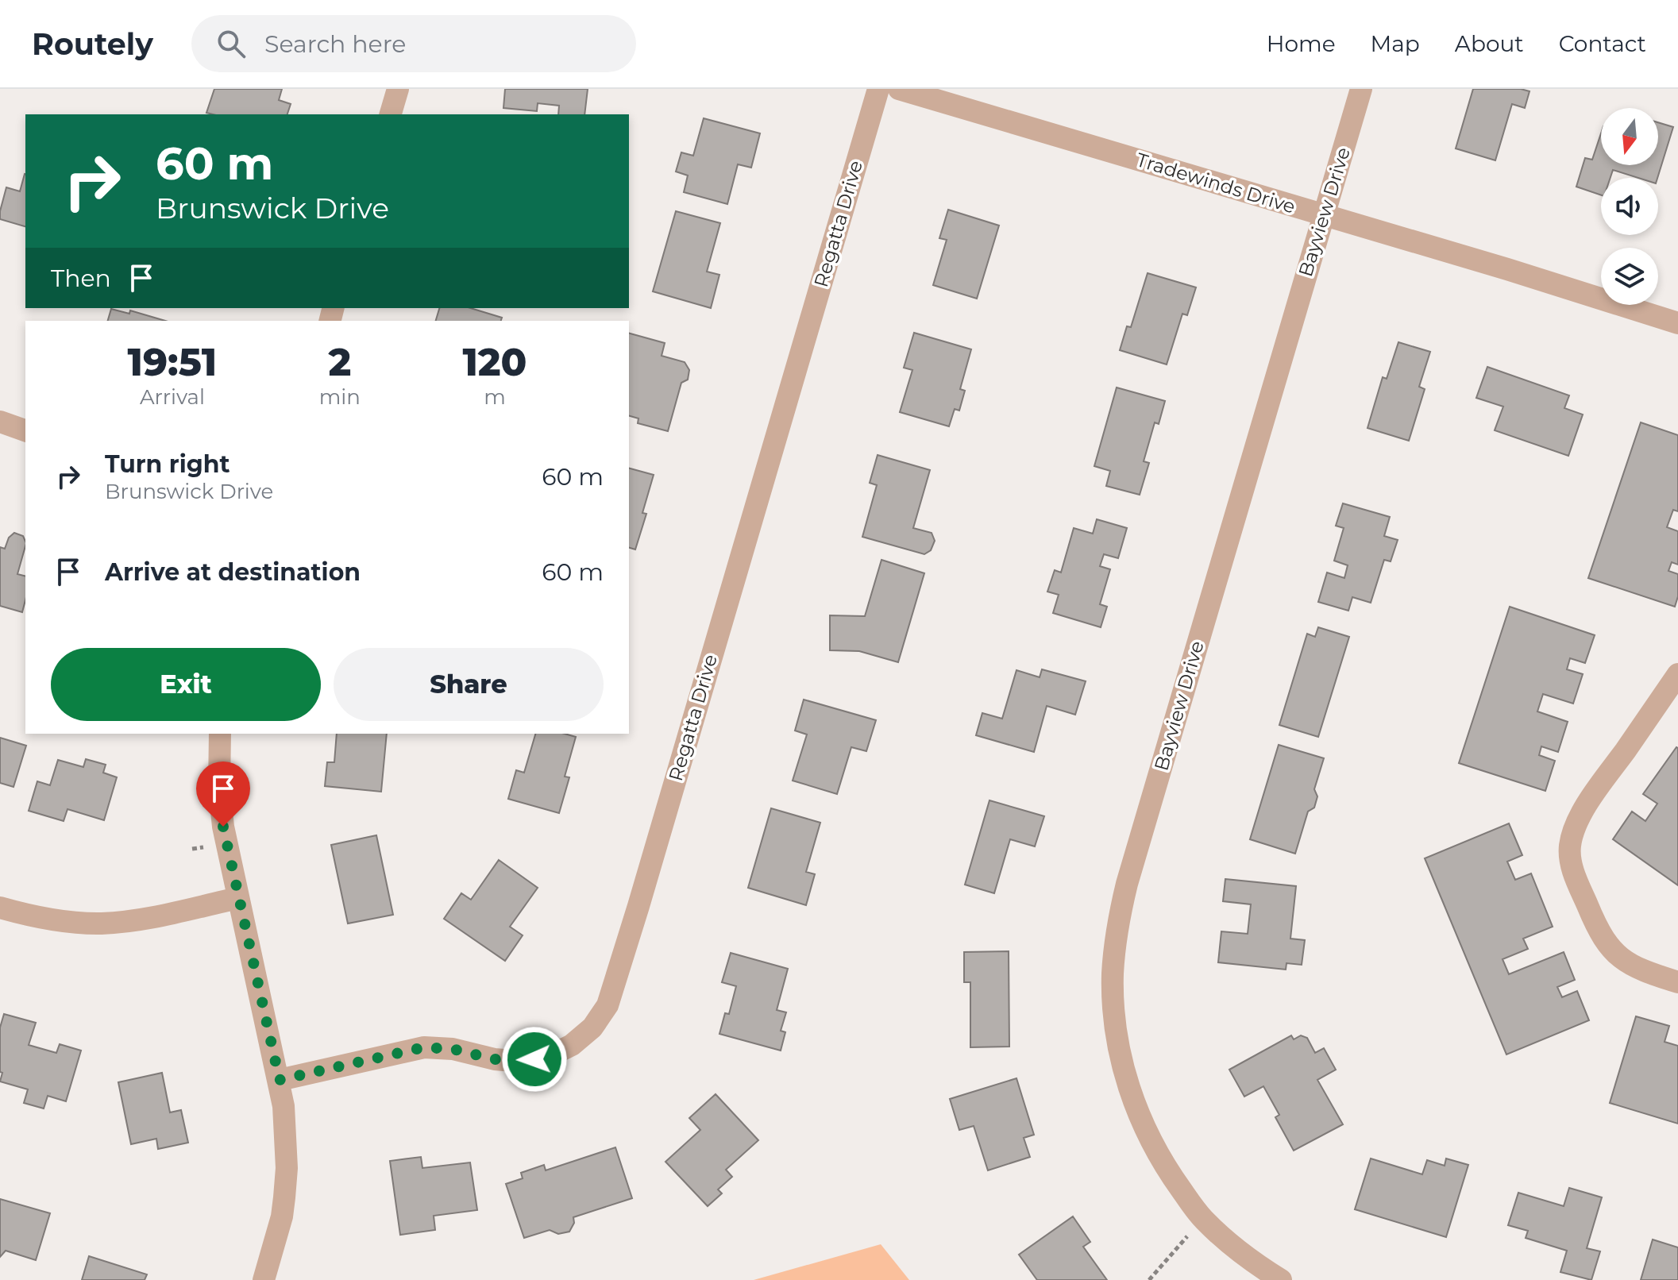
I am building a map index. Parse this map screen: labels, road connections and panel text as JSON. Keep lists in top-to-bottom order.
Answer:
{
  "streets": {
    "street": ["Tradewinds Drive", "Bayview Drive", "Regatta Drive"]
  },
  "crossings": [
    ["Tradewinds Drive", "Bayview Drive"]
  ],
  "north": "bottom",
  "page": {
    "header": "Routely",
    "search": "Search here",
    "nav": [
      "Home",
      "Map",
      "About",
      "Contact"
    ],
    "turn": ["60 m", "Brunswick Drive"],
    "then": "Then",
    "eta": [
      "19:51",
      "Arrival",
      "2",
      "min",
      "120",
      "m"
    ],
    "list": [
      {
        "name": "Turn right",
        "note": "Brunswick Drive",
        "value": "60 m"
      },
      {
        "name": "Arrive at destination",
        "value": "60 m"
      }
    ],
    "buttons": ["Exit", "Share"]
  }
}
